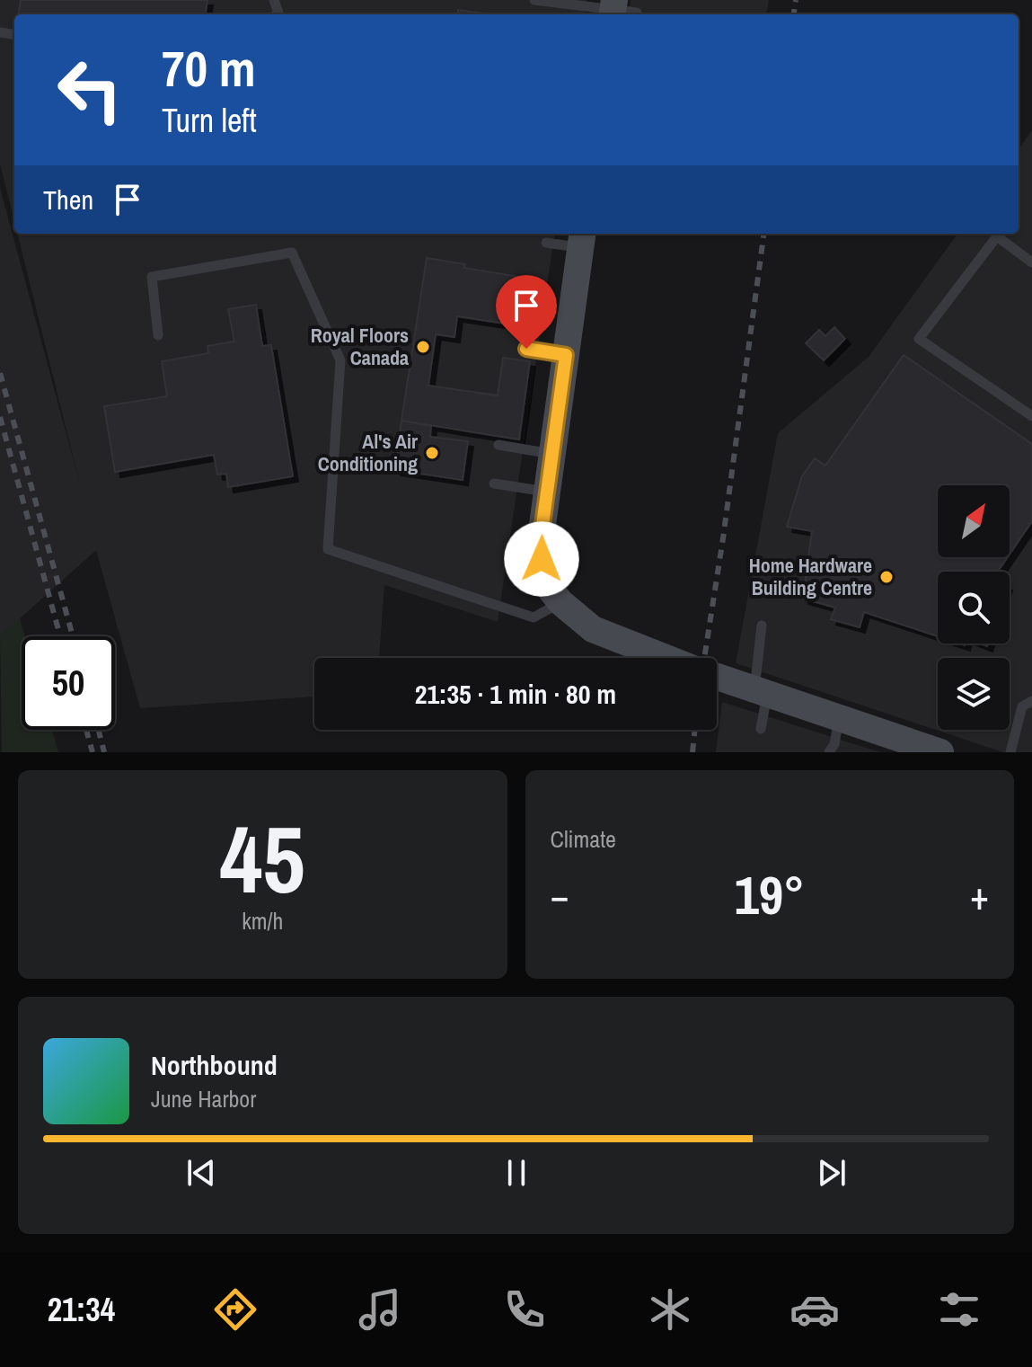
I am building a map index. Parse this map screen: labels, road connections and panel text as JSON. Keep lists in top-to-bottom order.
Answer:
{
  "places": ["Royal Floors Canada", "Al's Air Conditioning", "Home Hardware Building Centre"],
  "north": "top right",
  "page": {
    "turn": ["70 m", "Turn left"],
    "then": "Then",
    "limit": "50",
    "trip": "21:35 · 1 min · 80 m",
    "tile": [
      ["45", "km/h"],
      "Climate"
    ],
    "heat": ["−", "19°", "+"],
    "song": ["Northbound", "June Harbor"],
    "tabs": "21:34"
  }
}
